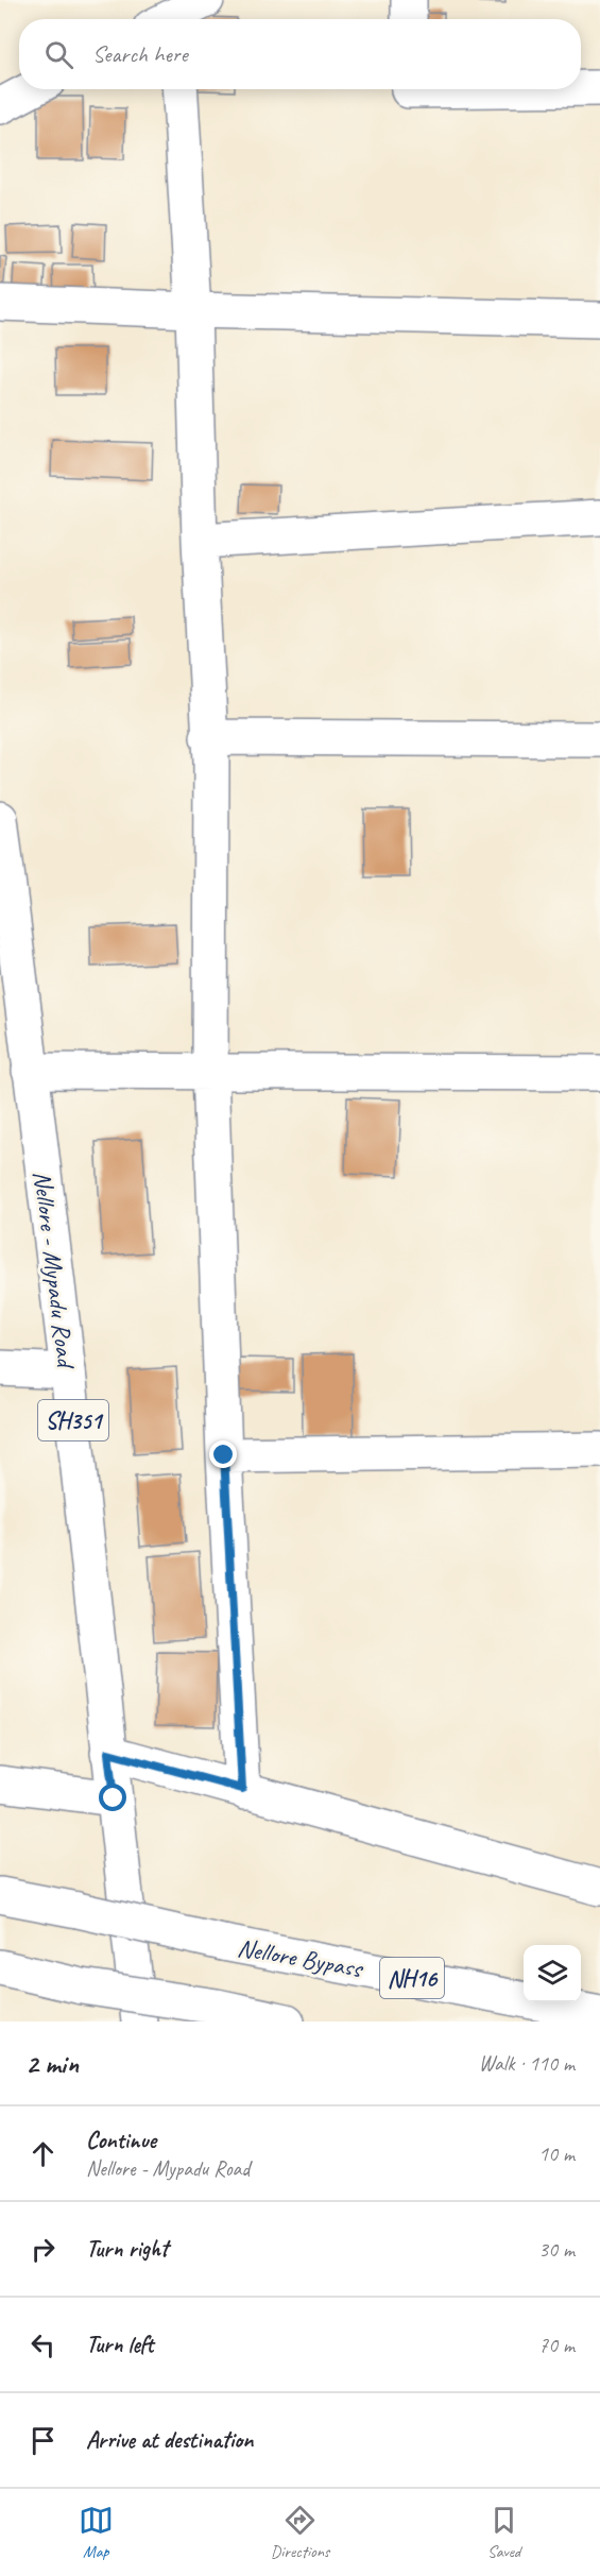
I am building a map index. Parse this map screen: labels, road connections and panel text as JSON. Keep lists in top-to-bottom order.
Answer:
{
  "streets": {
    "main road": [
      "Nellore - Mypadu Road",
      "SH351",
      "Nellore Bypass",
      "NH16"
    ]
  },
  "page": {
    "search": "Search here",
    "heading": ["2 min", "Walk · 110 m"],
    "list": [
      ["Continue", "Nellore - Mypadu Road", "10 m"],
      ["Turn right", "30 m"],
      ["Turn left", "70 m"],
      "Arrive at destination"
    ],
    "nav": ["Map", "Directions", "Saved"]
  }
}
